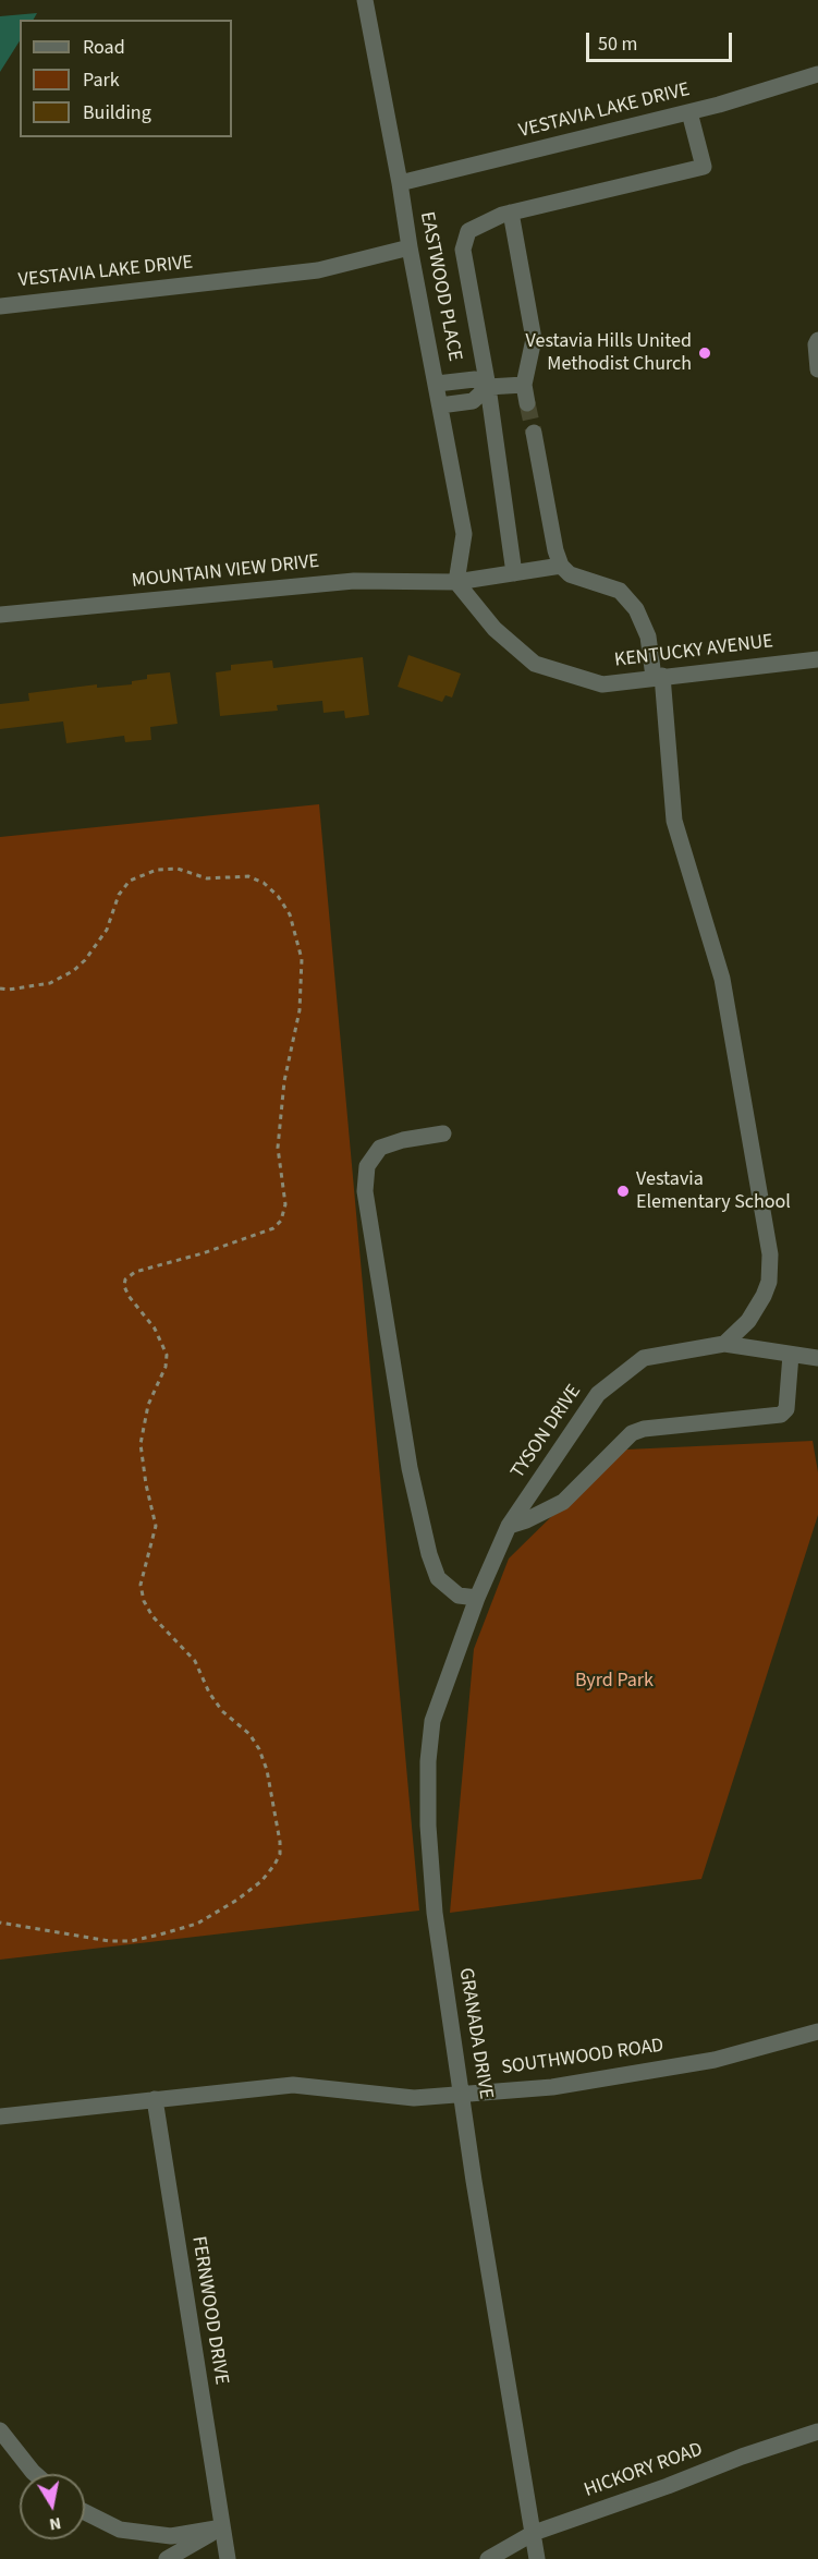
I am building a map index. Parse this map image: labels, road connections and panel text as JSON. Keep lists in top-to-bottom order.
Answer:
{
  "streets": {
    "street": [
      "VESTAVIA LAKE DRIVE",
      "EASTWOOD PLACE",
      "MOUNTAIN VIEW DRIVE",
      "KENTUCKY AVENUE",
      "TYSON DRIVE",
      "GRANADA DRIVE",
      "SOUTHWOOD ROAD",
      "FERNWOOD DRIVE",
      "HICKORY ROAD"
    ]
  },
  "crossings": [
    ["VESTAVIA LAKE DRIVE", "EASTWOOD PLACE"],
    ["EASTWOOD PLACE", "MOUNTAIN VIEW DRIVE"],
    ["EASTWOOD PLACE", "KENTUCKY AVENUE"],
    ["MOUNTAIN VIEW DRIVE", "KENTUCKY AVENUE"],
    ["TYSON DRIVE", "GRANADA DRIVE"],
    ["GRANADA DRIVE", "SOUTHWOOD ROAD"],
    ["GRANADA DRIVE", "HICKORY ROAD"],
    ["SOUTHWOOD ROAD", "FERNWOOD DRIVE"]
  ],
  "parks": ["Byrd Park"],
  "places": ["Vestavia Hills United Methodist Church", "Vestavia Elementary School"],
  "legend": ["Road", "Park", "Building"],
  "scale_bar": "50 m",
  "north": "bottom"
}
